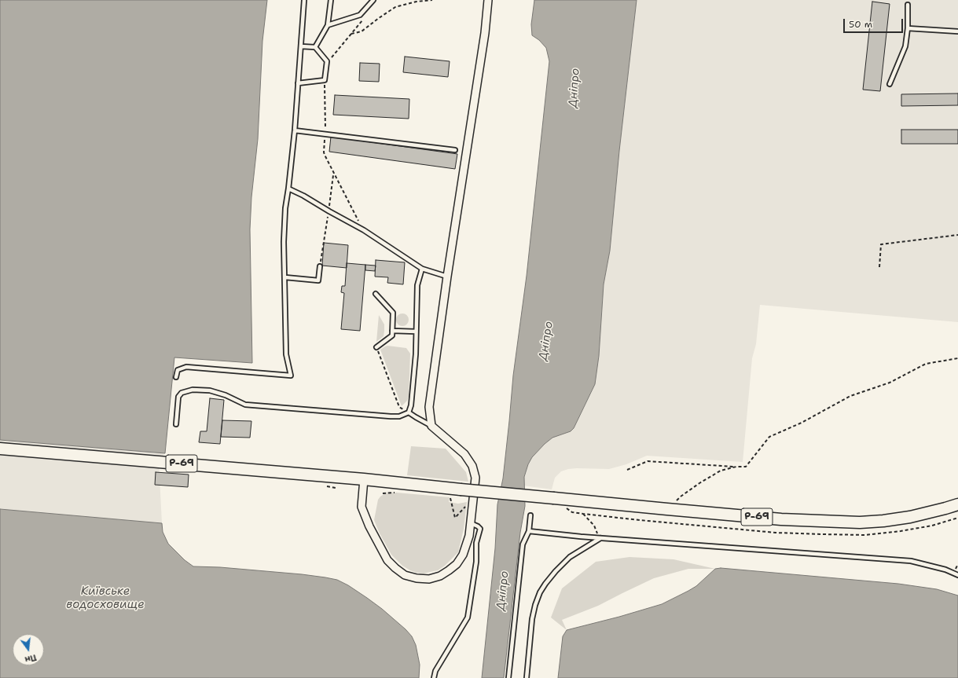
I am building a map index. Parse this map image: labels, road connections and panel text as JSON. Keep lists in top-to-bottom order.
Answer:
{
  "streets": {
    "main road": ["Р-69"]
  },
  "water": ["Дніпро", "Київське водосховище"],
  "scale_bar": "50 m",
  "north": "bottom"
}
